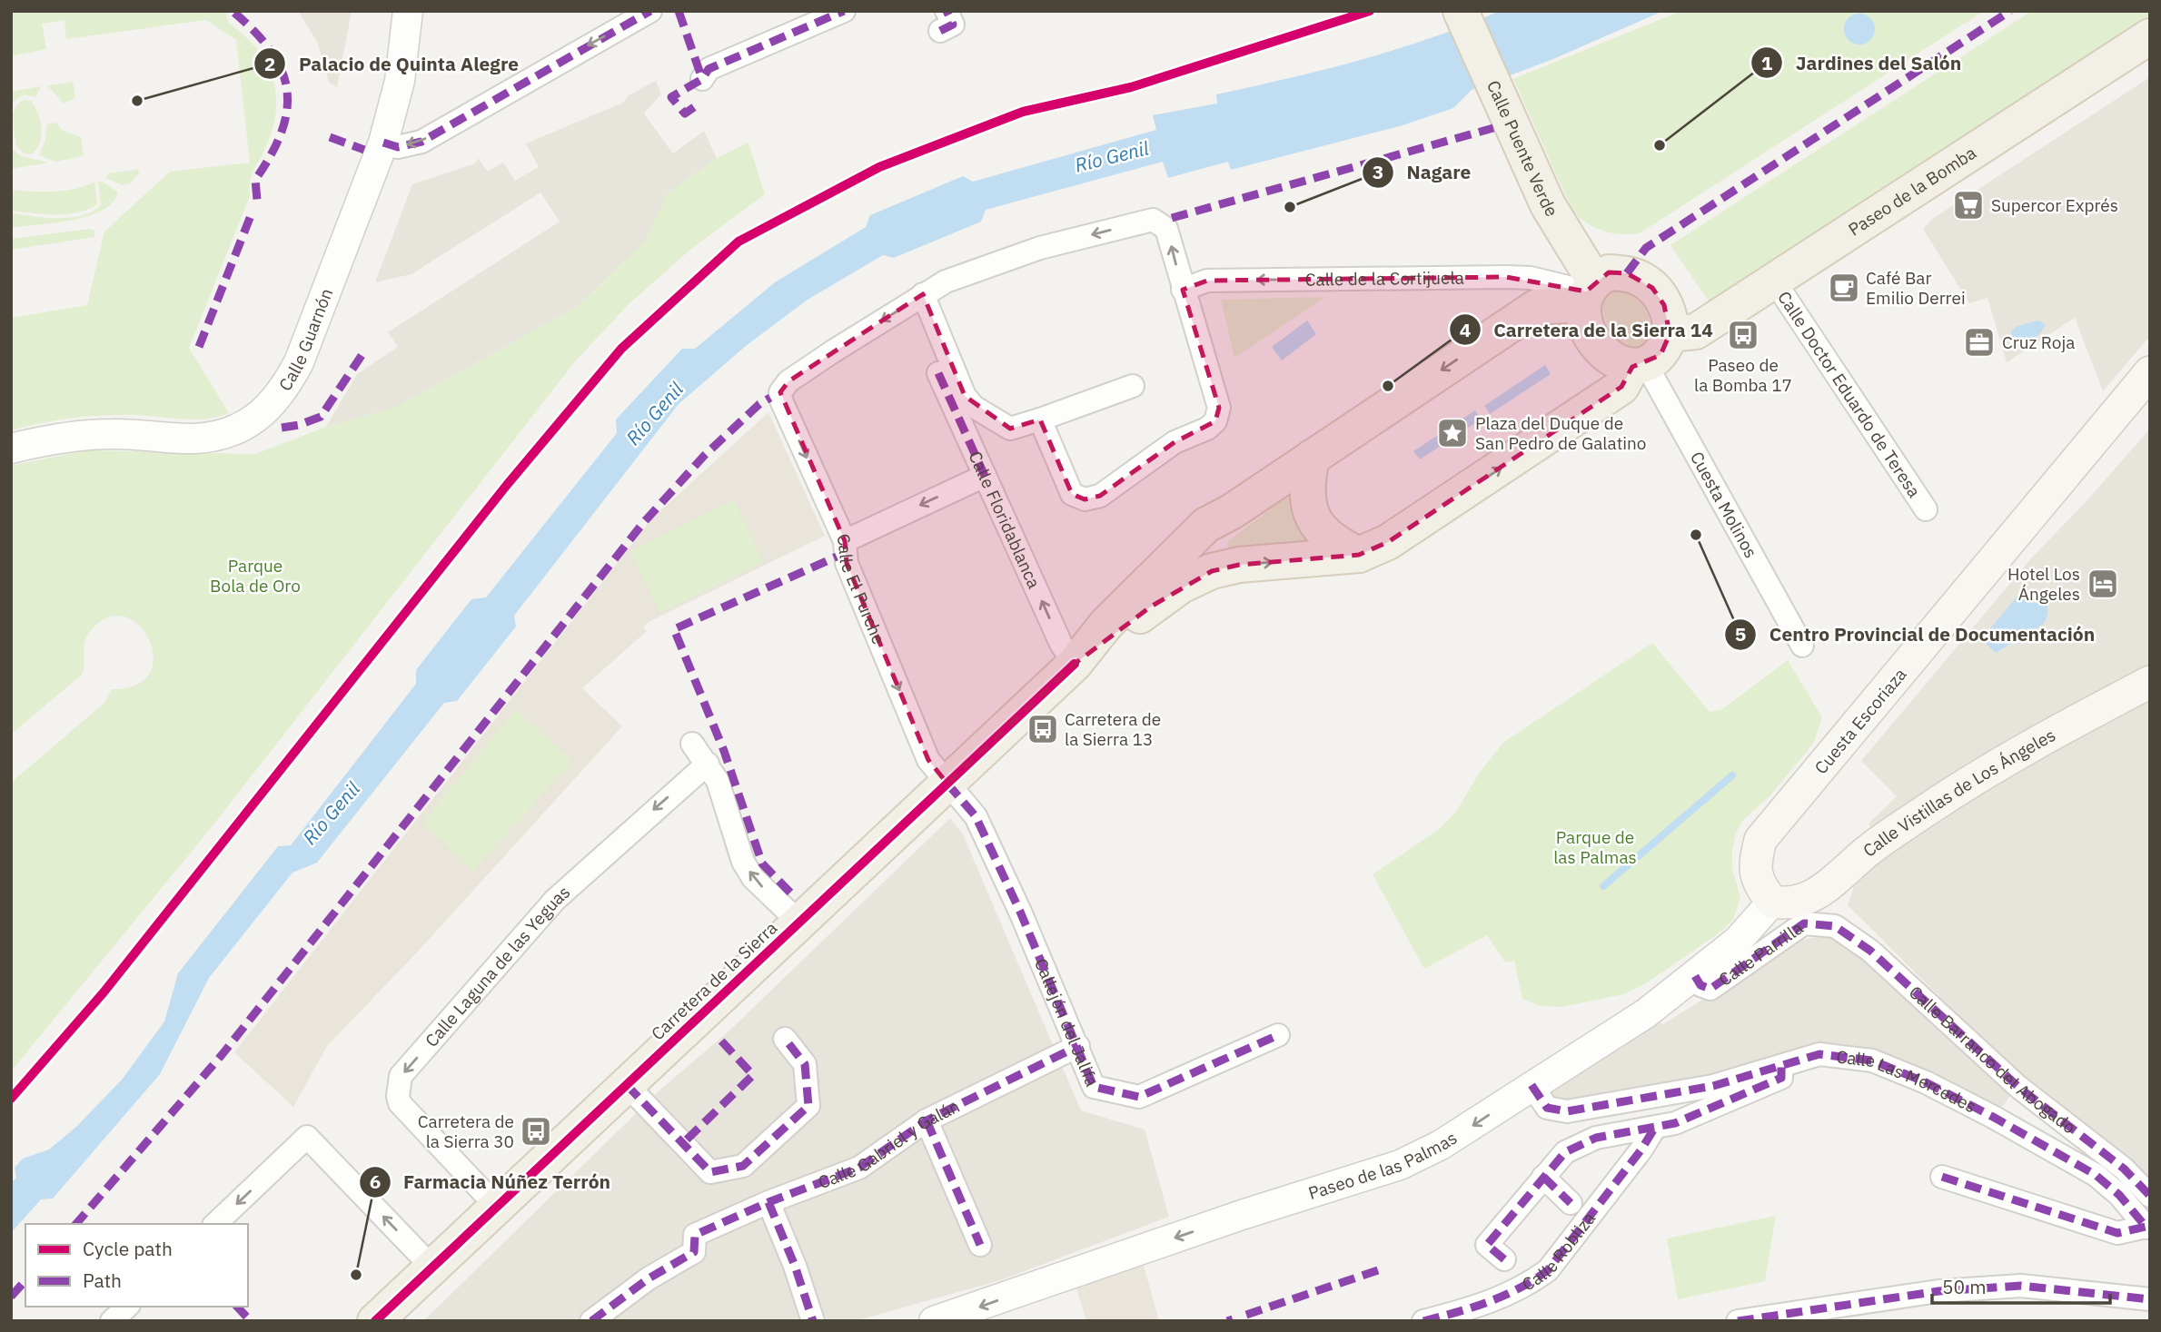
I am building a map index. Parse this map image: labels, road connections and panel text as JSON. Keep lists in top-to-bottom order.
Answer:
{
  "streets": {
    "main road": [
      "Calle Puente Verde",
      "Paseo de la Bomba",
      "Cuesta Escoriaza",
      "Calle Vistillas de Los Ángeles",
      "Carretera de la Sierra"
    ],
    "street": [
      "Calle de la Cortijuela",
      "Calle Guarnón",
      "Calle Doctor Eduardo de Teresa",
      "Cuesta Molinos",
      "Calle Floridablanca",
      "Calle El Purche",
      "Calle Parrilla",
      "Calle Laguna de las Yeguas",
      "Callejón del Jalifa",
      "Calle Barranco del Abogado",
      "Calle Las Mercedes",
      "Calle Gabriel y Galán",
      "Paseo de las Palmas",
      "Calle Robliza"
    ]
  },
  "crossings": [
    ["Calle Puente Verde", "Paseo de la Bomba"],
    ["Calle Puente Verde", "Calle de la Cortijuela"],
    ["Calle Puente Verde", "Cuesta Molinos"],
    ["Paseo de la Bomba", "Calle de la Cortijuela"],
    ["Paseo de la Bomba", "Calle Doctor Eduardo de Teresa"],
    ["Paseo de la Bomba", "Cuesta Molinos"],
    ["Calle de la Cortijuela", "Cuesta Molinos"],
    ["Calle Floridablanca", "Carretera de la Sierra"],
    ["Calle El Purche", "Carretera de la Sierra"],
    ["Calle El Purche", "Callejón del Jalifa"],
    ["Cuesta Escoriaza", "Calle Vistillas de Los Ángeles"],
    ["Cuesta Escoriaza", "Paseo de las Palmas"],
    ["Calle Vistillas de Los Ángeles", "Paseo de las Palmas"],
    ["Calle Parrilla", "Calle Barranco del Abogado"],
    ["Calle Parrilla", "Paseo de las Palmas"],
    ["Calle Laguna de las Yeguas", "Carretera de la Sierra"],
    ["Carretera de la Sierra", "Callejón del Jalifa"],
    ["Callejón del Jalifa", "Calle Gabriel y Galán"],
    ["Calle Las Mercedes", "Paseo de las Palmas"],
    ["Calle Las Mercedes", "Calle Robliza"]
  ],
  "one_way": [
    "Calle de la Cortijuela",
    "Calle Floridablanca",
    "Calle El Purche",
    "Calle Laguna de las Yeguas",
    "Paseo de las Palmas"
  ],
  "water": ["Río Genil"],
  "parks": ["Parque Bola de Oro", "Parque de las Palmas"],
  "places": {
    "other": [
      "Palacio de Quinta Alegre",
      "Jardines del Salón",
      "Nagare",
      "Carretera de la Sierra 14",
      "Centro Provincial de Documentación",
      "Farmacia Núñez Terrón"
    ],
    "supermarket": ["Supercor Exprés"],
    "cafe": ["Café Bar Emilio Derrei"],
    "bus stop": ["Paseo de la Bomba 17", "Carretera de la Sierra 13", "Carretera de la Sierra 30"],
    "office": ["Cruz Roja"],
    "place": ["Plaza del Duque de San Pedro de Galatino"],
    "hotel": ["Hotel Los Ángeles"]
  },
  "legend": ["Cycle path", "Path"],
  "scale_bar": "50 m"
}
